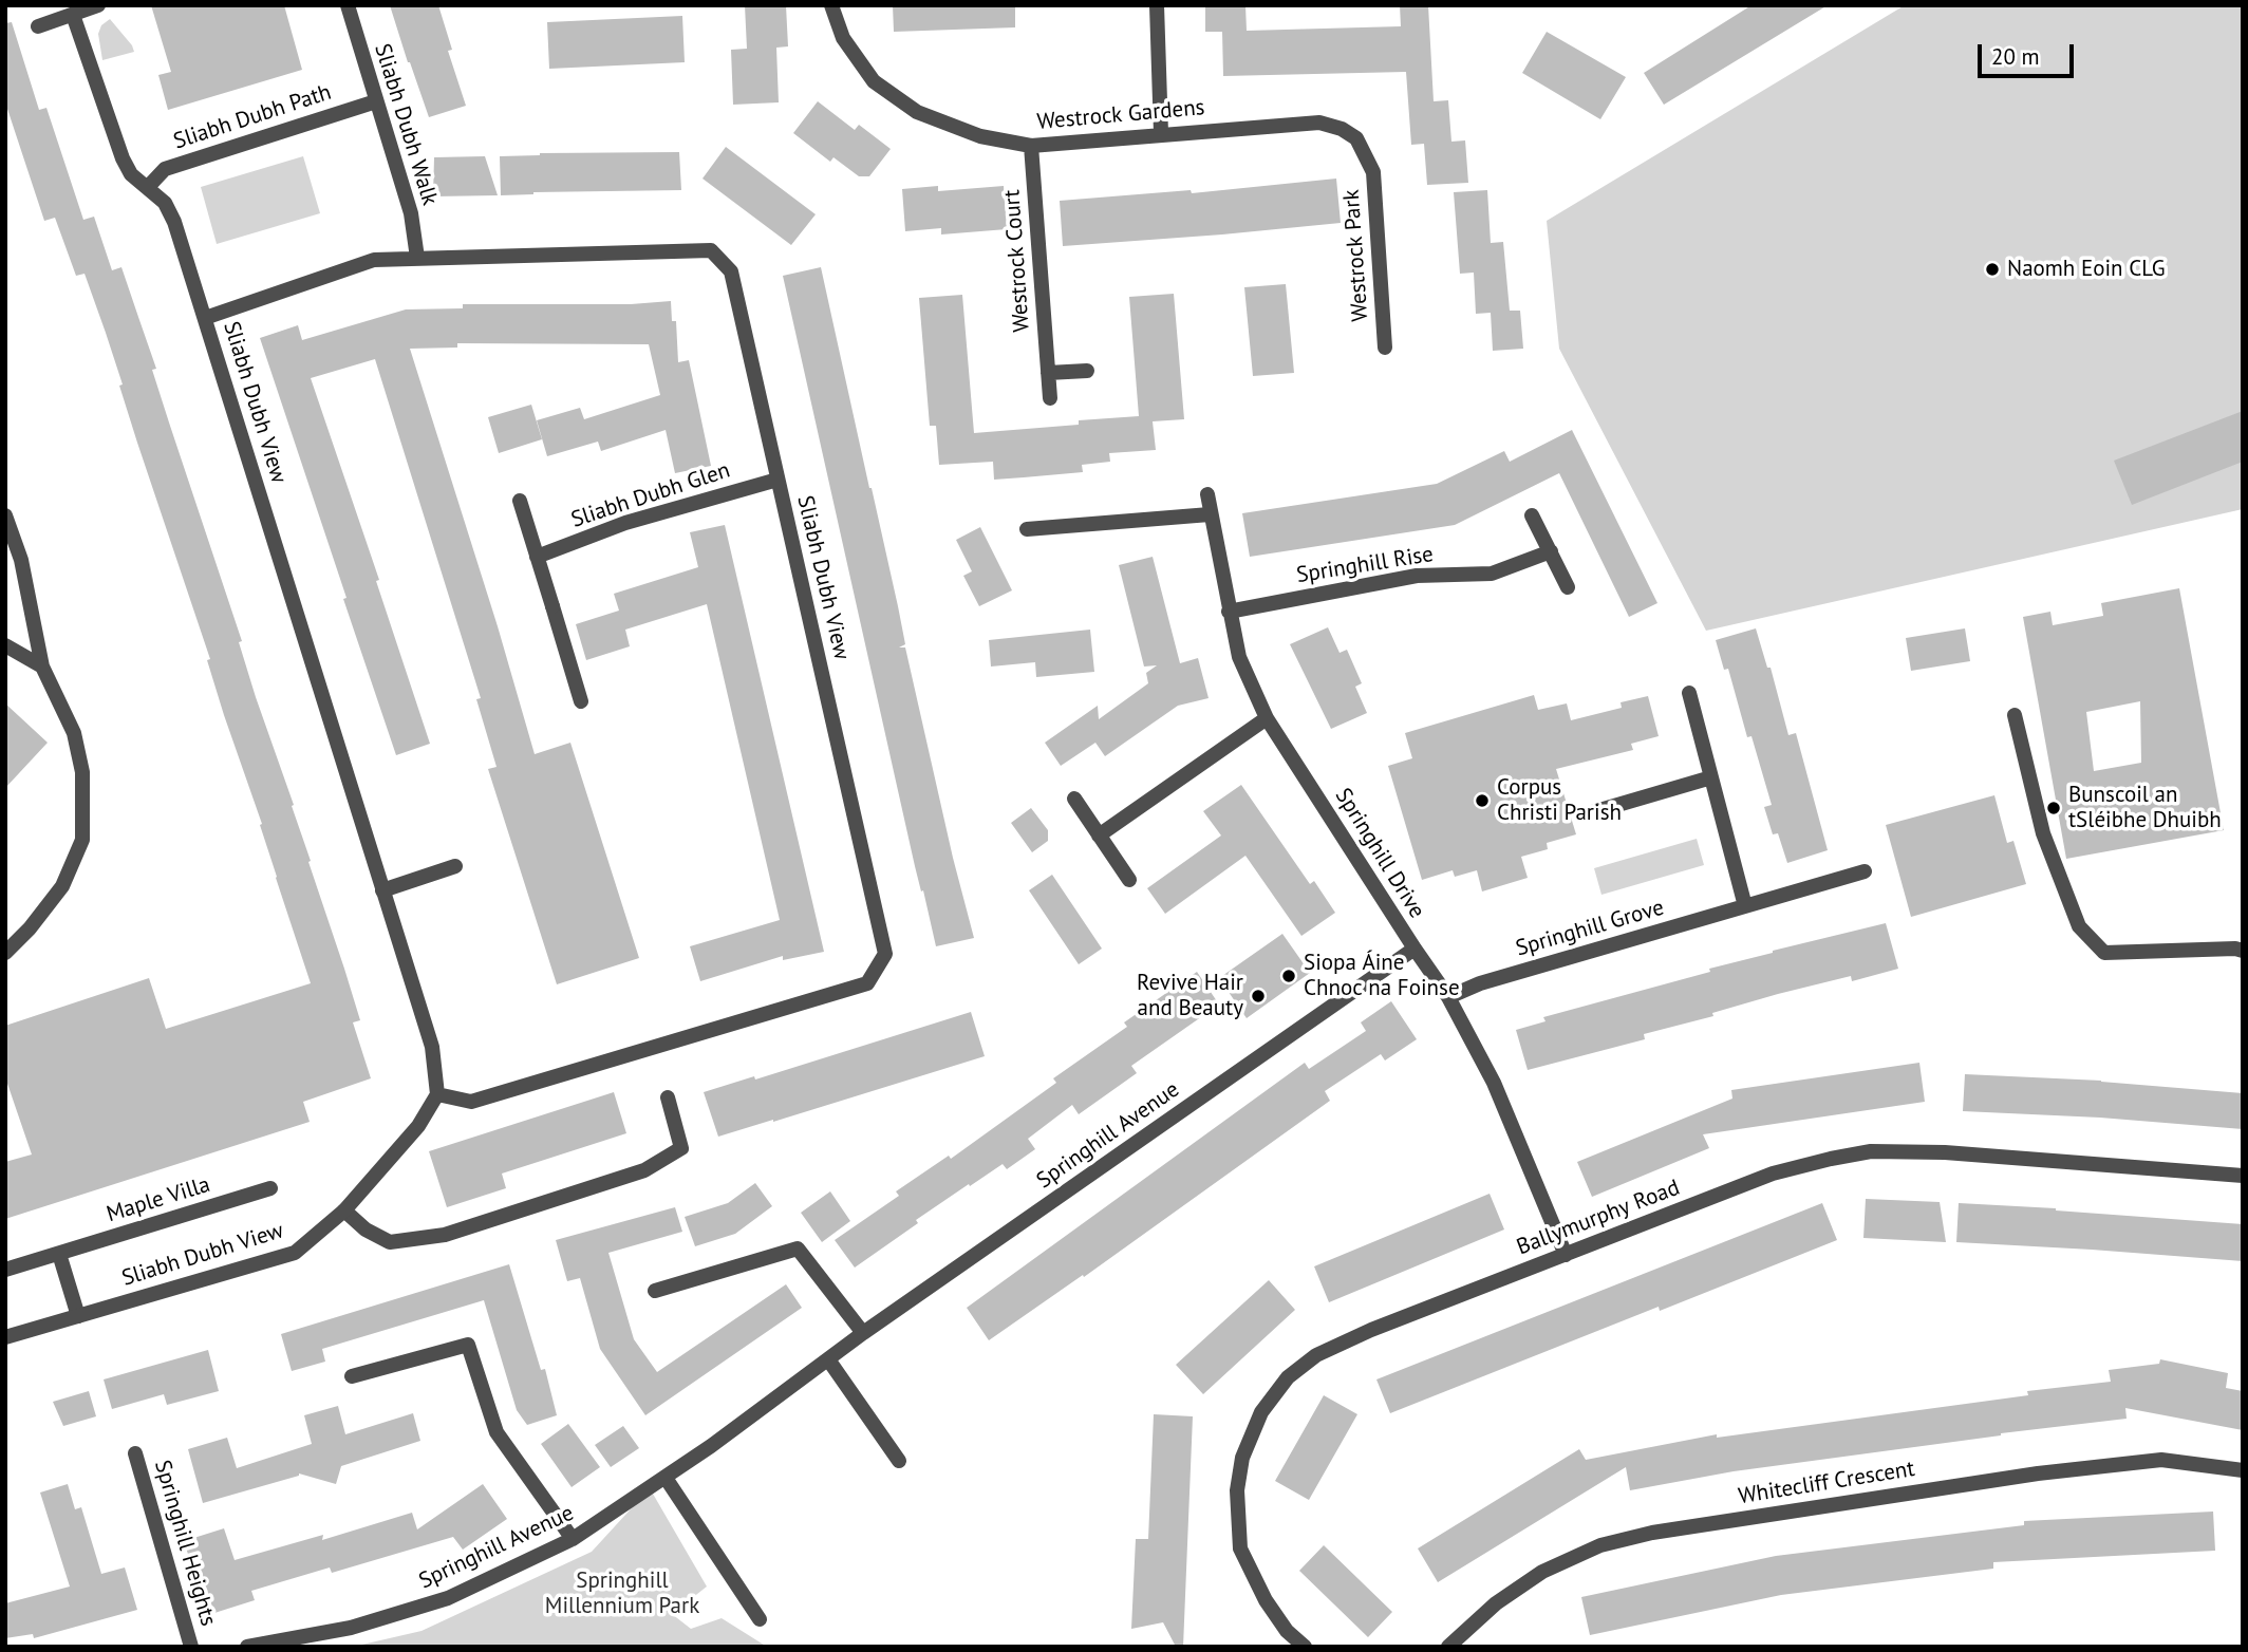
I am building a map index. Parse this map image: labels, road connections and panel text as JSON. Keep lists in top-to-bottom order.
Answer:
{
  "streets": {
    "street": [
      "Westrock Gardens",
      "Sliabh Dubh Path",
      "Sliabh Dubh Walk",
      "Westrock Park",
      "Westrock Court",
      "Sliabh Dubh View",
      "Sliabh Dubh Glen",
      "Springhill Rise",
      "Springhill Drive",
      "Springhill Grove",
      "Springhill Avenue",
      "Maple Villa",
      "Ballymurphy Road",
      "Whitecliff Crescent",
      "Springhill Heights"
    ]
  },
  "crossings": [
    ["Westrock Gardens", "Westrock Park"],
    ["Westrock Gardens", "Westrock Court"],
    ["Sliabh Dubh Path", "Sliabh Dubh Walk"],
    ["Sliabh Dubh Path", "Sliabh Dubh View"],
    ["Sliabh Dubh Walk", "Sliabh Dubh View"],
    ["Sliabh Dubh View", "Sliabh Dubh Glen"],
    ["Springhill Rise", "Springhill Drive"],
    ["Springhill Drive", "Springhill Grove"],
    ["Springhill Drive", "Springhill Avenue"],
    ["Springhill Drive", "Ballymurphy Road"]
  ],
  "parks": ["Springhill Millennium Park"],
  "places": [
    "Naomh Eoin CLG",
    "Corpus Christi Parish",
    "Bunscoil an tSléibhe Dhuibh",
    "Siopa Áine Chnoc na Foinse",
    "Revive Hair and Beauty"
  ],
  "scale_bar": "20 m"
}
